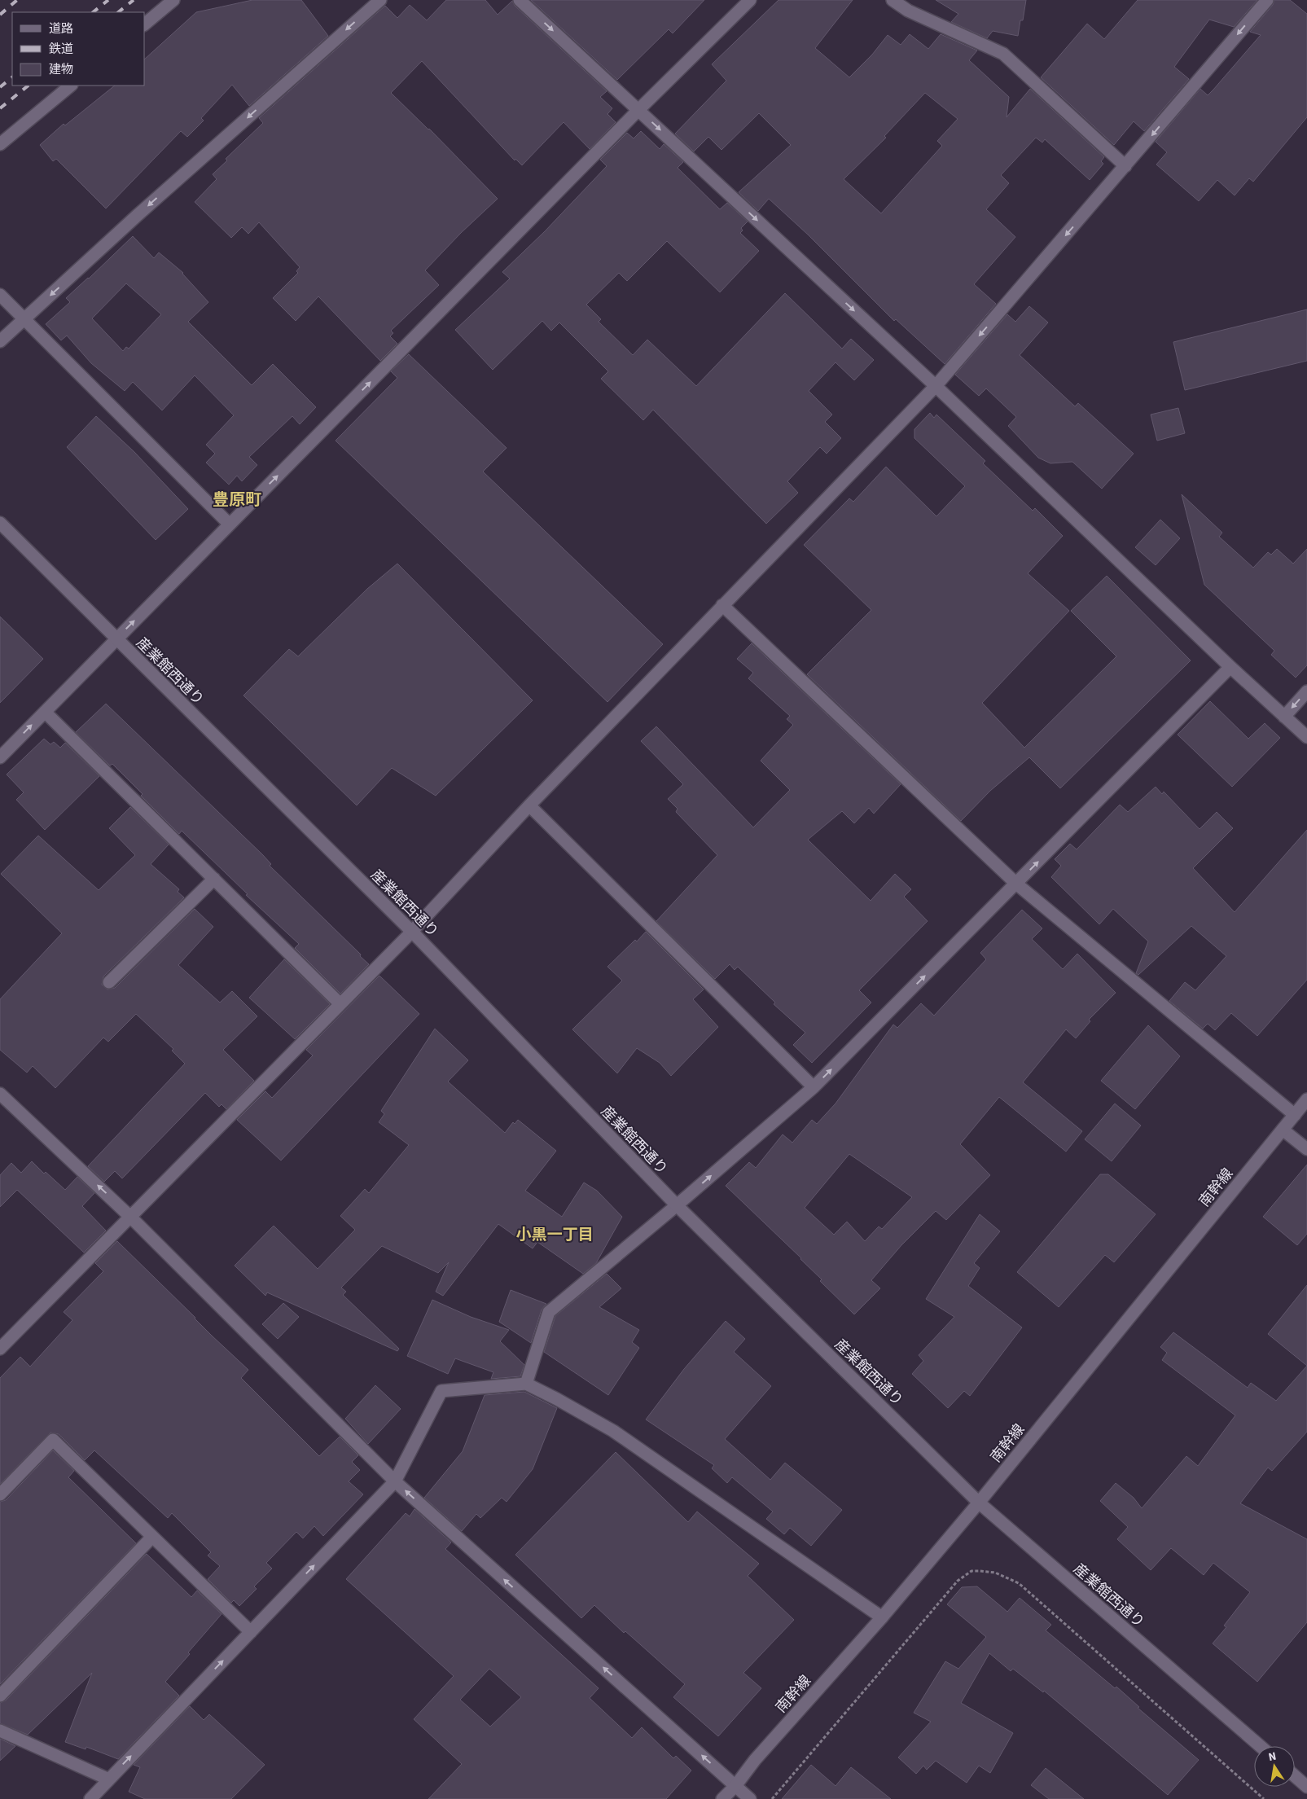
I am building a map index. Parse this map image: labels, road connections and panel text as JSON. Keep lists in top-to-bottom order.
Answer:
{
  "streets": {
    "street": ["産業館西通り", "南幹線"]
  },
  "crossings": [
    ["産業館西通り", "南幹線"]
  ],
  "districts": ["豊原町", "小黒一丁目"],
  "legend": ["道路", "鉄道", "建物"],
  "north": "top"
}
